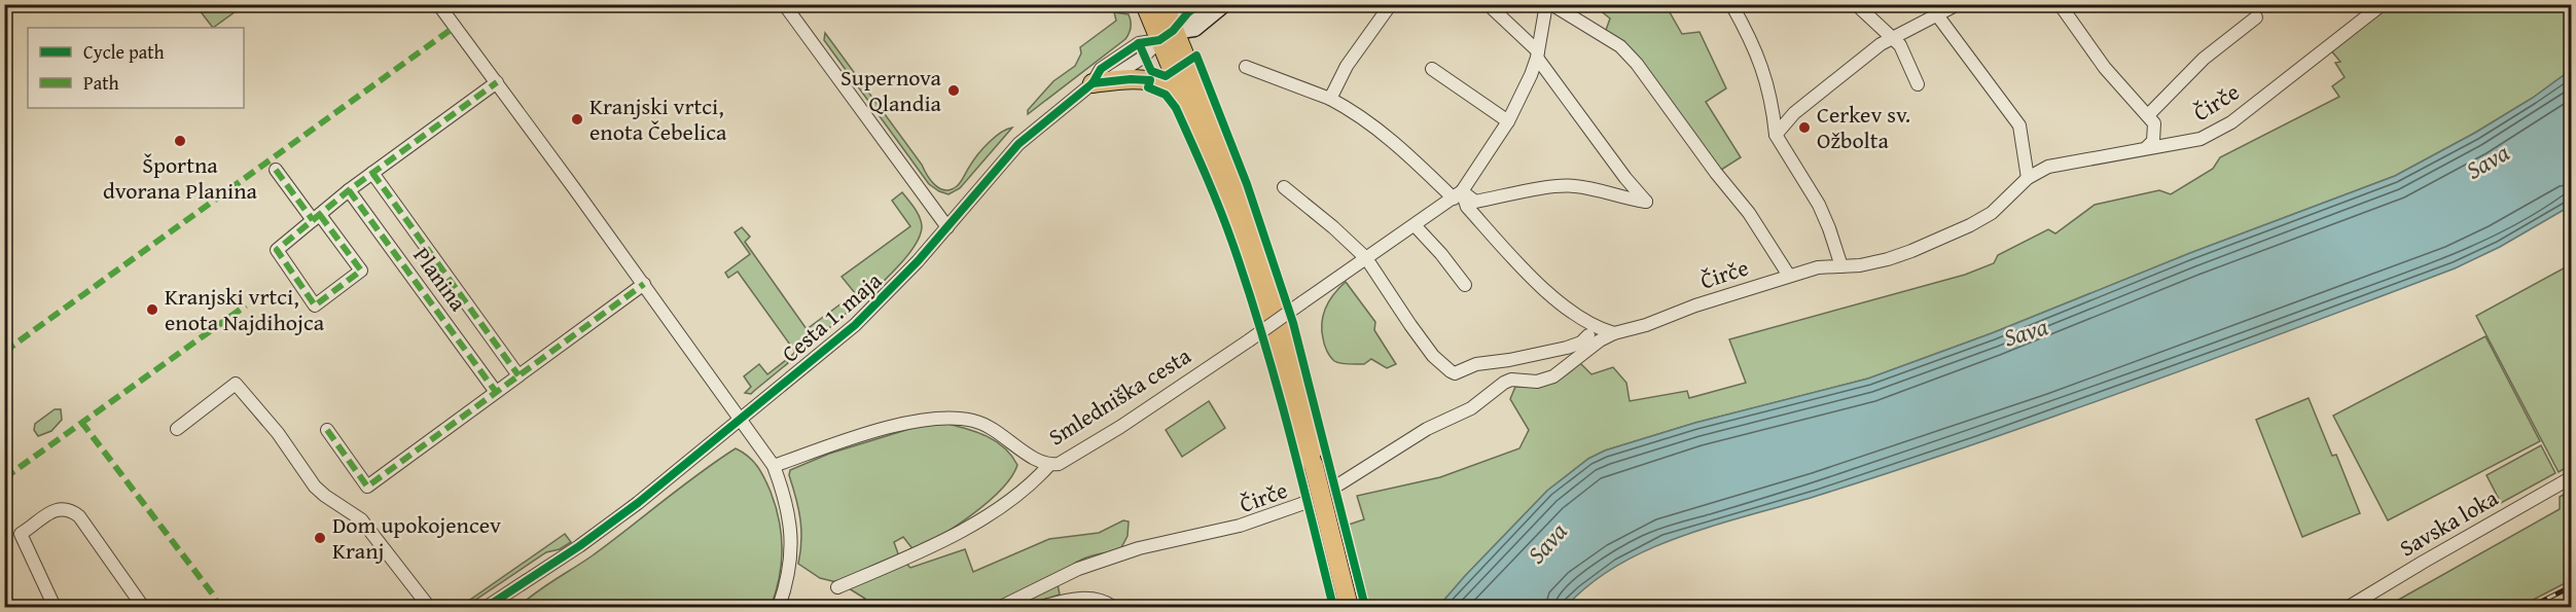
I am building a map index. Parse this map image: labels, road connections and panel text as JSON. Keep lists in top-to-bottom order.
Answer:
{
  "streets": {
    "street": [
      "Čirče",
      "Planina",
      "Cesta 1. maja",
      "Smledniška cesta",
      "Savska loka"
    ]
  },
  "water": ["Sava"],
  "places": [
    "Supernova Qlandia",
    "Kranjski vrtci, enota Čebelica",
    "Cerkev sv. Ožbolta",
    "Športna dvorana Planina",
    "Kranjski vrtci, enota Najdihojca",
    "Dom upokojencev Kranj"
  ],
  "legend": ["Cycle path", "Path"]
}
